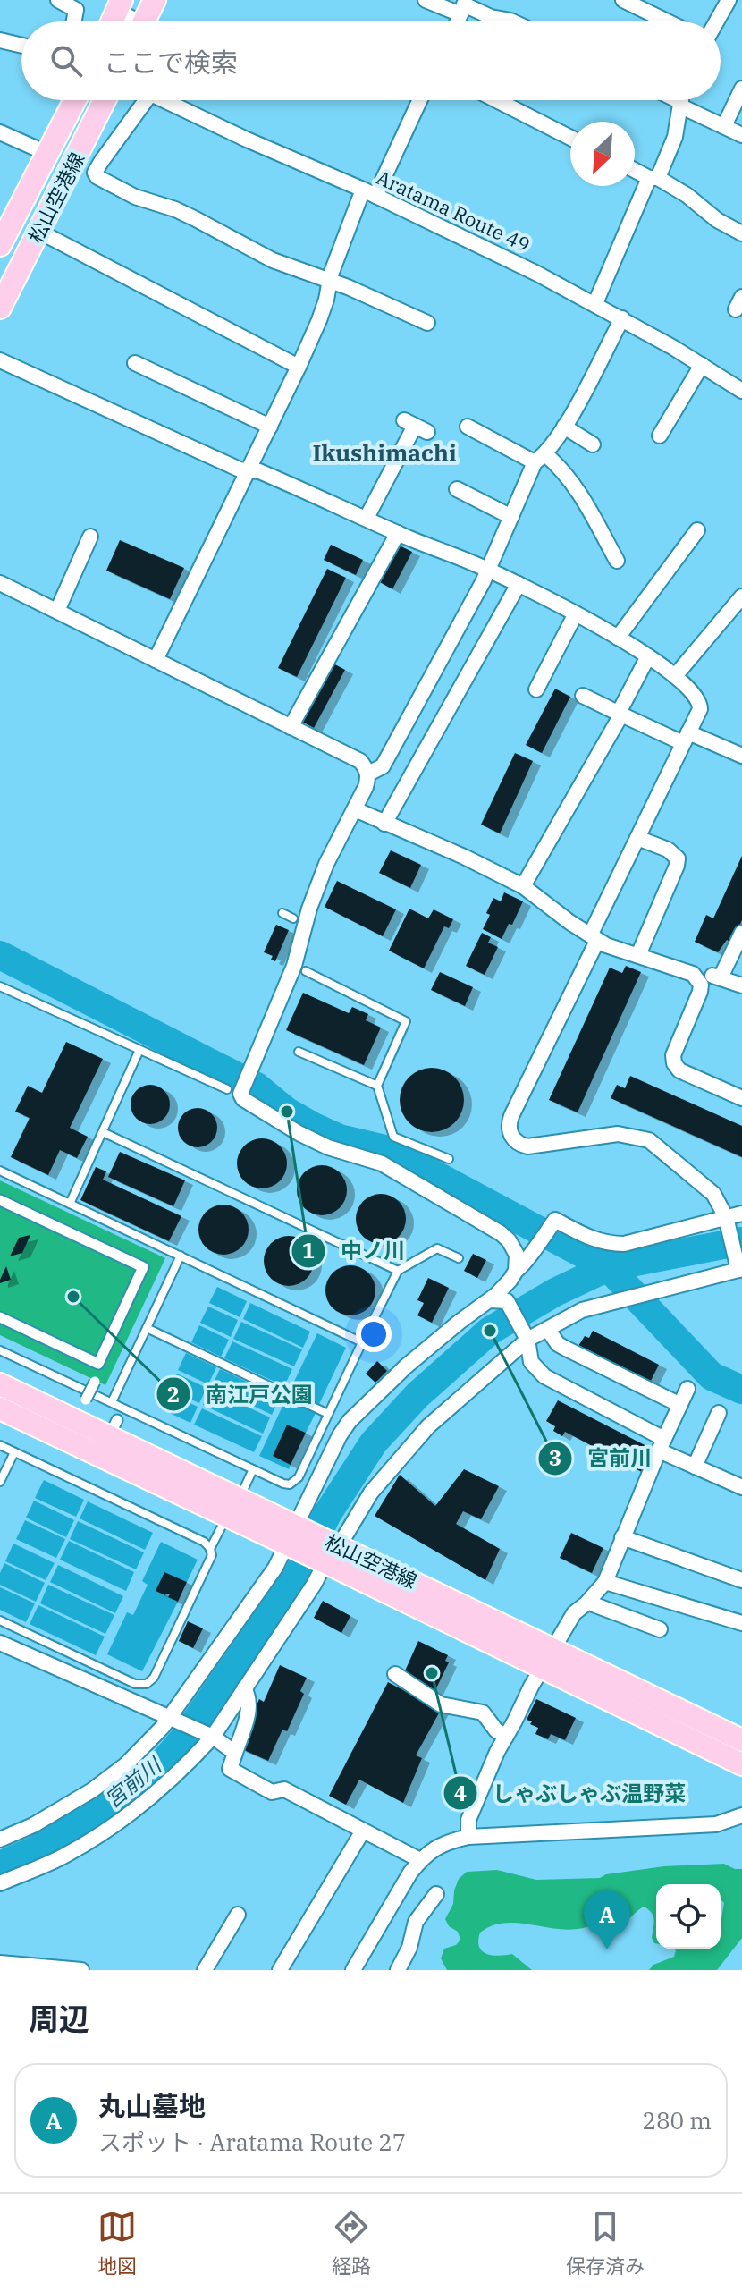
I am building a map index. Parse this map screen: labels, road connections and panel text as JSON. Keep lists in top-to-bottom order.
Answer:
{
  "streets": {
    "main road": ["松山空港線"],
    "street": ["Aratama Route 49"]
  },
  "districts": ["Ikushimachi"],
  "water": ["宮前川"],
  "places": [
    "中ノ川",
    "南江戸公園",
    "宮前川",
    "しゃぶしゃぶ温野菜"
  ],
  "north": "bottom left",
  "page": {
    "search": "ここで検索",
    "pins": "A",
    "heading": "周辺",
    "list": [
      {
        "mark": "A",
        "name": "丸山墓地",
        "note": "スポット · Aratama Route 27",
        "value": "280 m"
      }
    ],
    "nav": ["地図", "経路", "保存済み"]
  }
}
